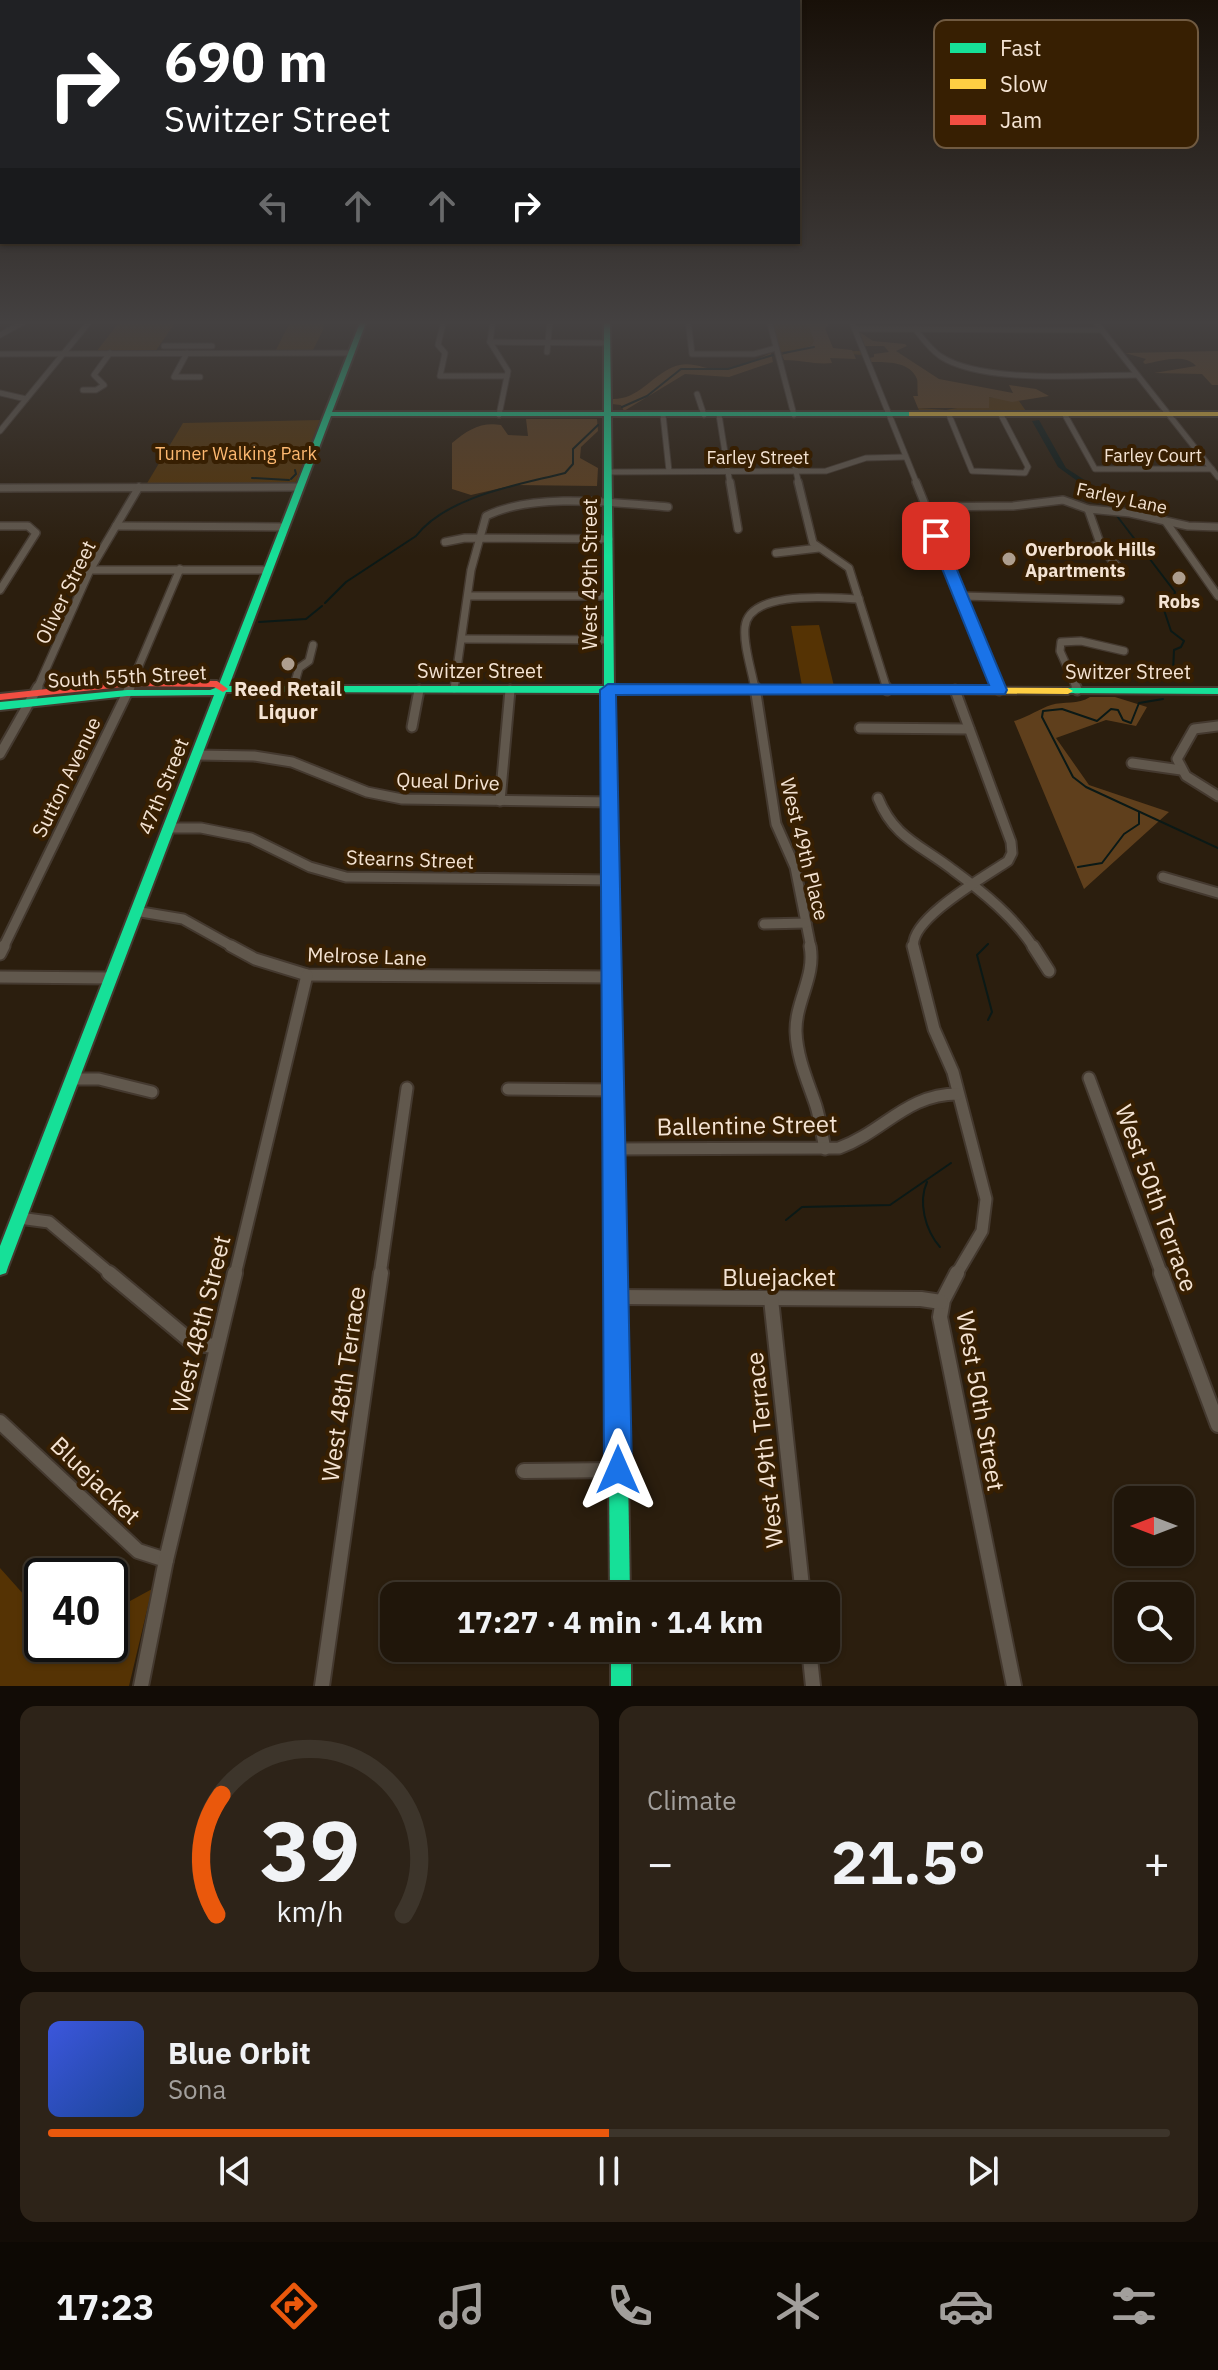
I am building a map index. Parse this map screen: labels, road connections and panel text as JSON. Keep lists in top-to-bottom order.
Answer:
{
  "streets": {
    "street": [
      "Farley Court",
      "Farley Street",
      "Farley Lane",
      "West 49th Street",
      "Oliver Street",
      "Switzer Street",
      "South 55th Street",
      "Sutton Avenue",
      "Queal Drive",
      "47th Street",
      "West 49th Place",
      "Stearns Street",
      "Melrose Lane",
      "Ballentine Street",
      "West 50th Terrace",
      "Bluejacket",
      "West 48th Street",
      "West 48th Terrace",
      "West 50th Street",
      "West 49th Terrace"
    ]
  },
  "crossings": [
    ["Farley Street", "West 49th Street"],
    ["West 49th Street", "Switzer Street"],
    ["West 49th Street", "Queal Drive"],
    ["West 49th Street", "Stearns Street"],
    ["West 49th Street", "Melrose Lane"],
    ["West 49th Street", "Ballentine Street"],
    ["West 49th Street", "Bluejacket"],
    ["Oliver Street", "South 55th Street"],
    ["Switzer Street", "South 55th Street"],
    ["Switzer Street", "47th Street"],
    ["Switzer Street", "West 49th Place"],
    ["South 55th Street", "Sutton Avenue"],
    ["South 55th Street", "47th Street"],
    ["Queal Drive", "47th Street"],
    ["47th Street", "Stearns Street"],
    ["47th Street", "Melrose Lane"],
    ["West 49th Place", "Ballentine Street"],
    ["Melrose Lane", "West 48th Street"],
    ["Ballentine Street", "West 50th Street"],
    ["Bluejacket", "West 48th Street"],
    ["Bluejacket", "West 50th Street"],
    ["Bluejacket", "West 49th Terrace"]
  ],
  "parks": ["Turner Walking Park"],
  "places": ["Overbrook Hills Apartments", "Robs", "Reed Retail Liquor"],
  "legend": ["Fast", "Slow", "Jam"],
  "north": "left",
  "page": {
    "turn": ["690 m", "Switzer Street"],
    "limit": "40",
    "trip": "17:27 · 4 min · 1.4 km",
    "tile": "Climate",
    "heat": ["−", "21.5°", "+"],
    "song": ["Blue Orbit", "Sona"],
    "tabs": "17:23",
    "gauge": ["39", "km/h"]
  }
}
